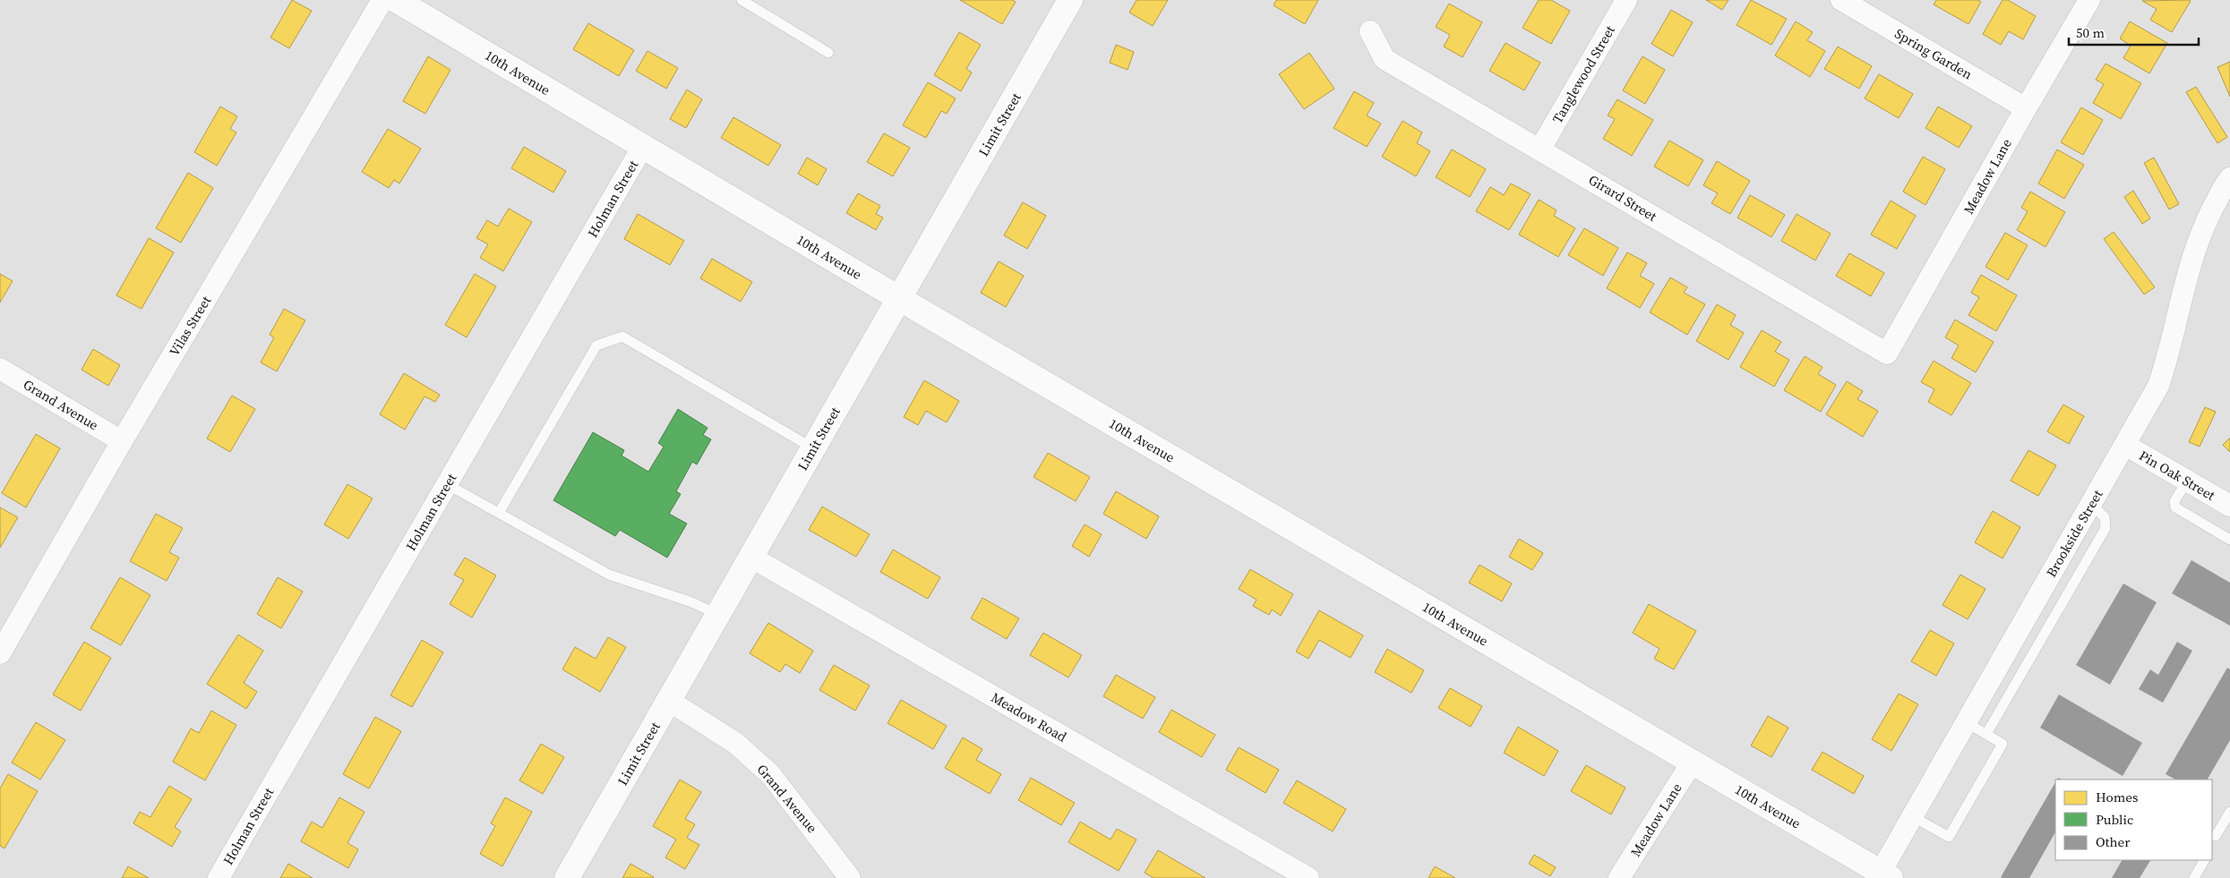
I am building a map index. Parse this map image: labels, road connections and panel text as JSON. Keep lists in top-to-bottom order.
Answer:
{
  "streets": {
    "street": [
      "Spring Garden",
      "10th Avenue",
      "Tanglewood Street",
      "Limit Street",
      "Meadow Lane",
      "Girard Street",
      "Holman Street",
      "Vilas Street",
      "Grand Avenue",
      "Pin Oak Street",
      "Brookside Street",
      "Meadow Road"
    ]
  },
  "crossings": [
    ["Spring Garden", "Meadow Lane"],
    ["10th Avenue", "Limit Street"],
    ["10th Avenue", "Meadow Lane"],
    ["10th Avenue", "Holman Street"],
    ["10th Avenue", "Brookside Street"],
    ["Tanglewood Street", "Girard Street"],
    ["Limit Street", "Grand Avenue"],
    ["Limit Street", "Meadow Road"],
    ["Meadow Lane", "Girard Street"],
    ["Vilas Street", "Grand Avenue"],
    ["Pin Oak Street", "Brookside Street"]
  ],
  "legend": ["Homes", "Public", "Other"],
  "scale_bar": "50 m"
}
